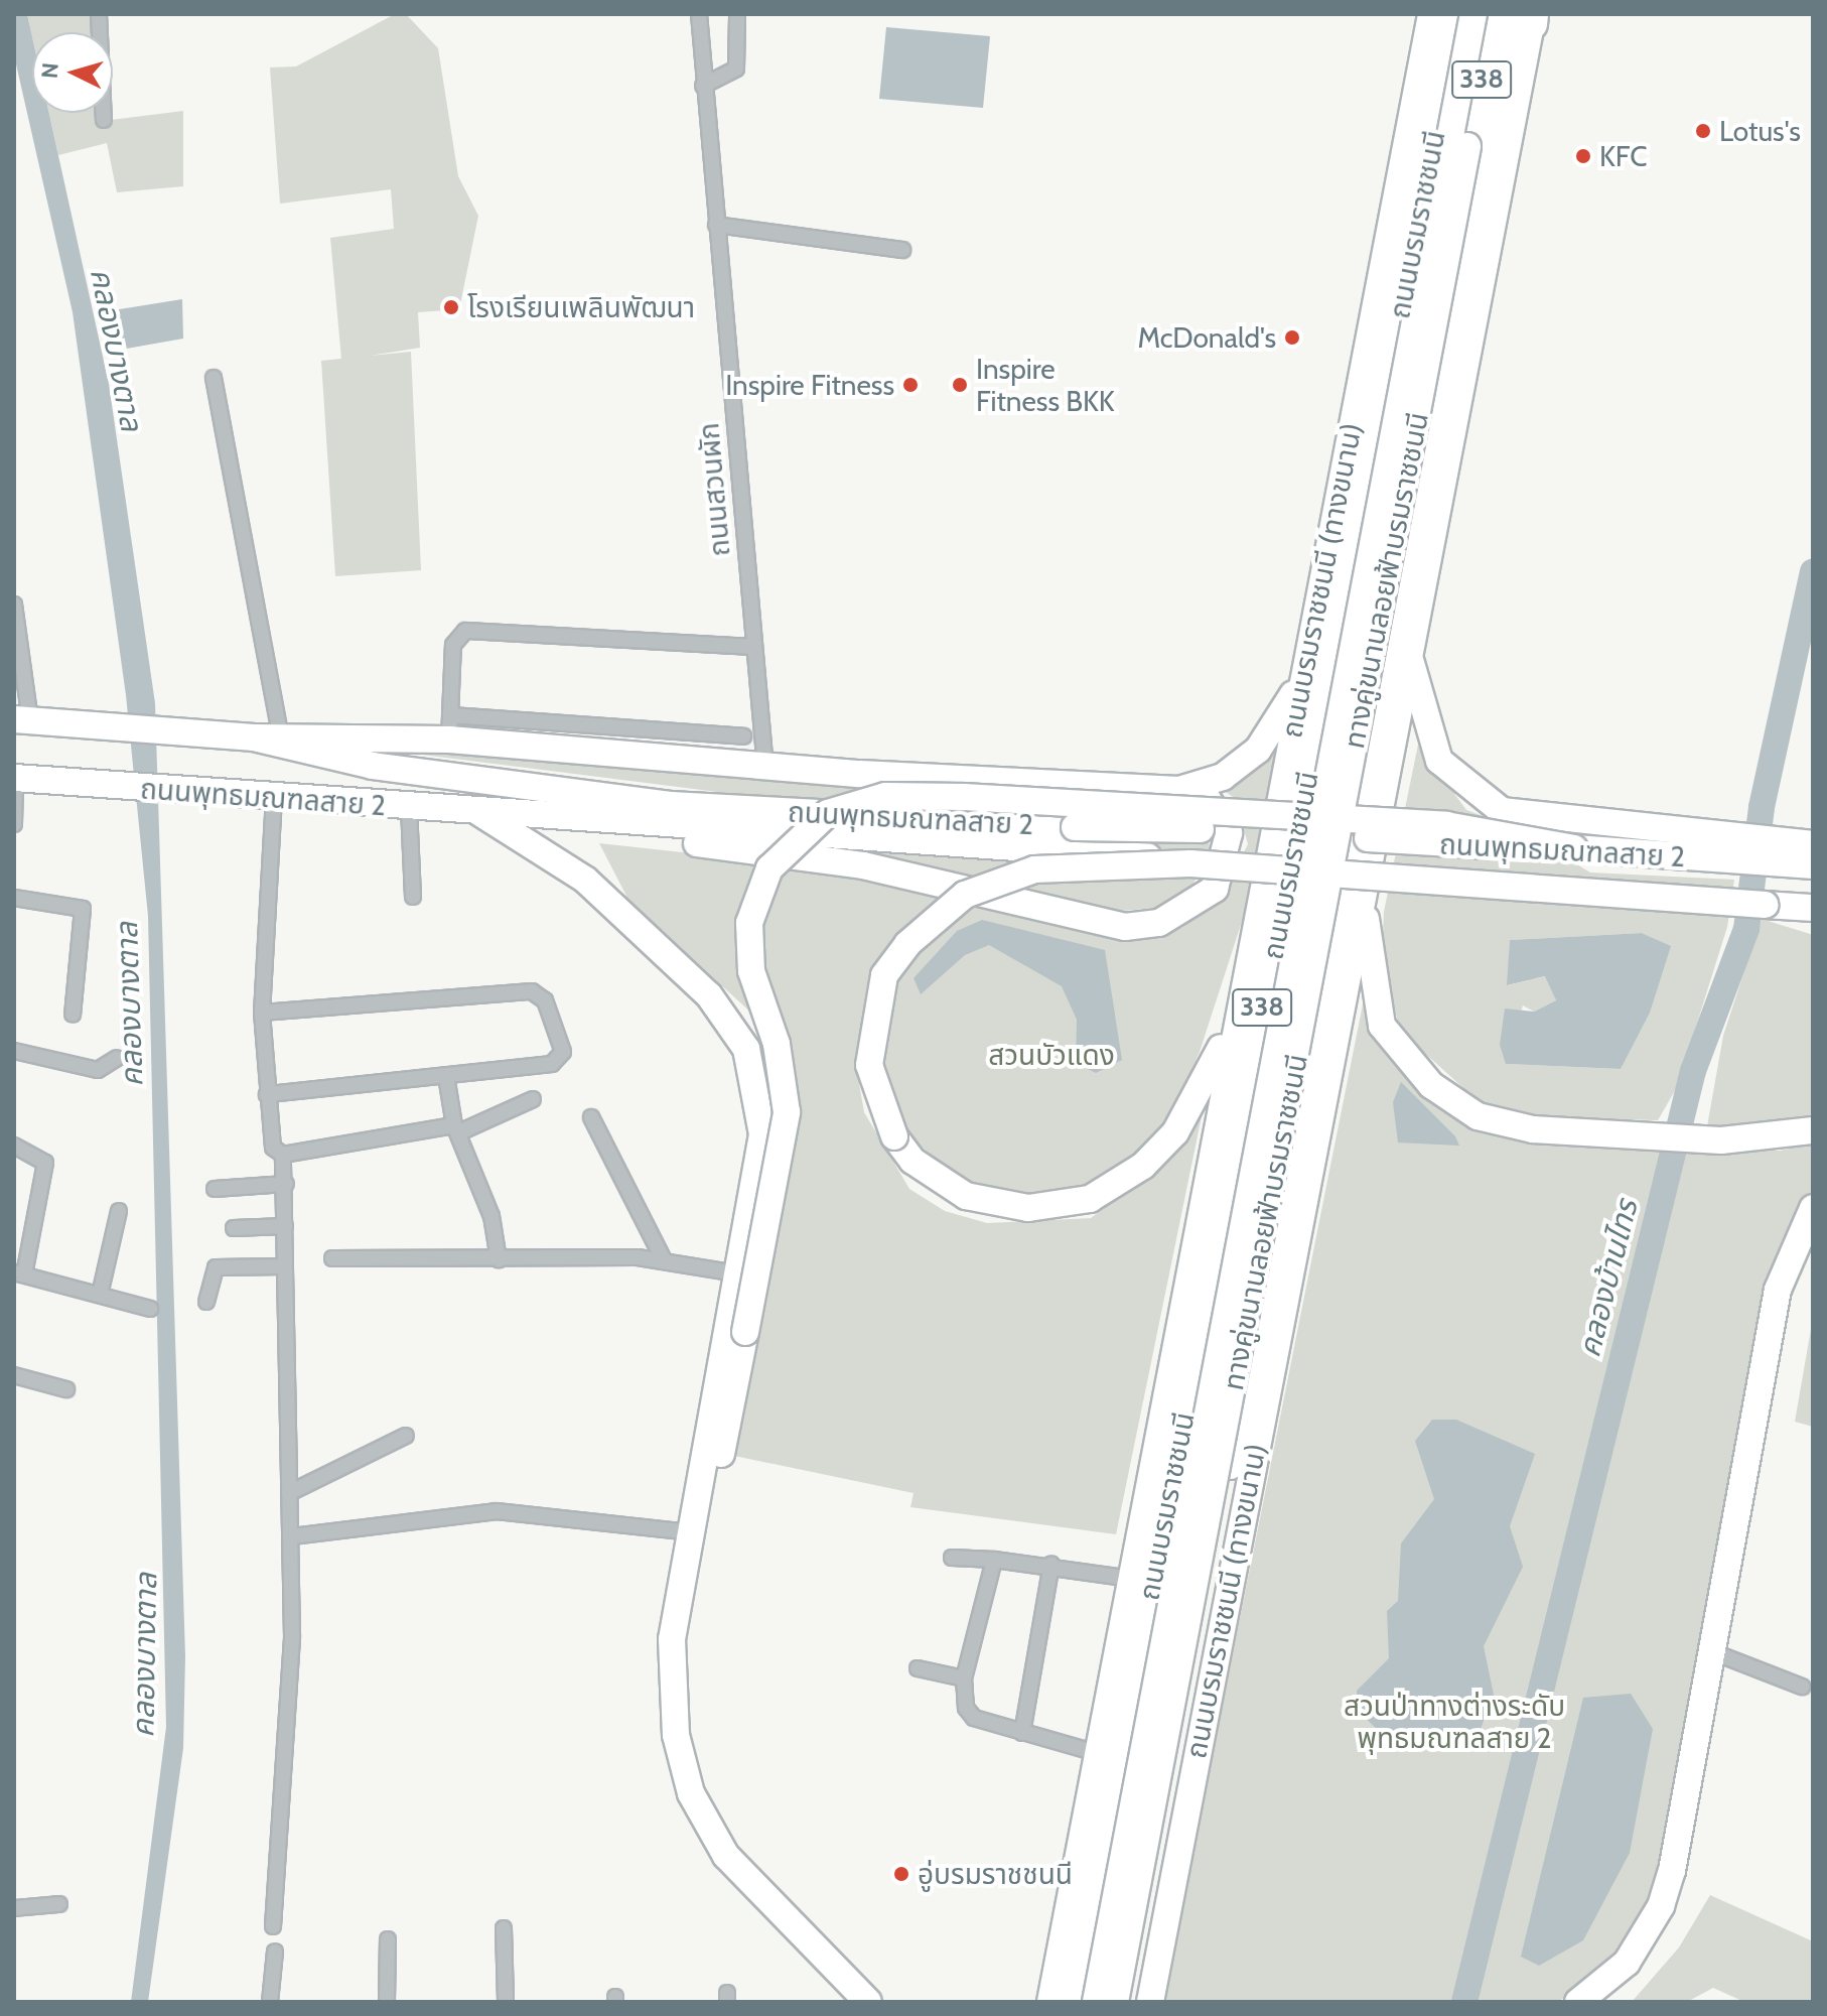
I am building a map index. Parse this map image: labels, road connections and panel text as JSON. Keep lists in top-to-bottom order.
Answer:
{
  "streets": {
    "highway": ["338", "ถนนบรมราชชนนี"],
    "main road": ["ถนนบรมราชชนนี (ทางขนาน)", "ทางคู่ขนานลอยฟ้าบรมราชชนนี", "ถนนพุทธมณฑลสาย 2"],
    "street": ["ถนนสวนผัก"]
  },
  "crossings": [
    ["ถนนบรมราชชนนี", "ถนนบรมราชชนนี (ทางขนาน)"]
  ],
  "water": ["คลองบางตาล", "คลองบ้านไทร"],
  "parks": ["สวนบัวแดง", "สวนป่าทางต่างระดับ พุทธมณฑลสาย 2"],
  "places": [
    "Lotus's",
    "KFC",
    "โรงเรียนเพลินพัฒนา",
    "McDonald's",
    "Inspire Fitness",
    "Inspire Fitness BKK",
    "อู่บรมราชชนนี"
  ],
  "north": "left"
}
